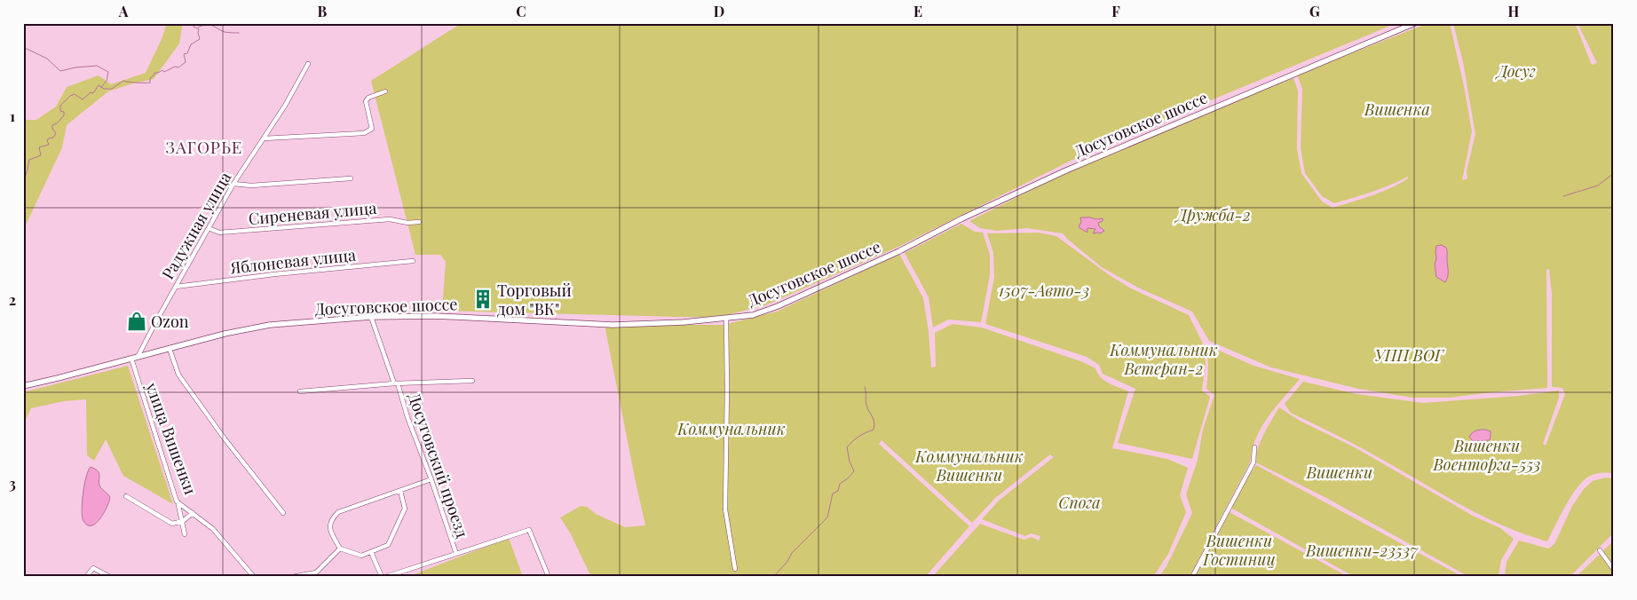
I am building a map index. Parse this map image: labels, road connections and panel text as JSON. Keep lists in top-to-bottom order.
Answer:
{
  "streets": {
    "main road": ["Досуговское шоссе"],
    "street": [
      "Сиреневая улица",
      "Радужная улица",
      "Яблоневая улица",
      "улица Вишенки",
      "Досуговский проезд"
    ]
  },
  "crossings": [
    ["Досуговское шоссе", "Радужная улица"],
    ["Досуговское шоссе", "улица Вишенки"],
    ["Досуговское шоссе", "Досуговский проезд"],
    ["Сиреневая улица", "Радужная улица"],
    ["Радужная улица", "Яблоневая улица"]
  ],
  "districts": ["ЗАГОРЬЕ"],
  "parks": [
    "Досуг",
    "Вишенка",
    "Дружба-2",
    "1507-Авто-3",
    "Коммунальник Ветеран-2",
    "УПП ВОГ",
    "Коммунальник",
    "Вишенки Военторга-553",
    "Коммунальник Вишенки",
    "Вишенки",
    "Спога",
    "Вишенки Гостиниц",
    "Вишенки-23537"
  ],
  "places": {
    "building": ["Торговый дом \"ВК\""],
    "shop": ["Ozon"]
  },
  "grid": {
    "columns": [
      "A",
      "B",
      "C",
      "D",
      "E",
      "F",
      "G",
      "H"
    ],
    "rows": ["1", "2", "3"]
  }
}
